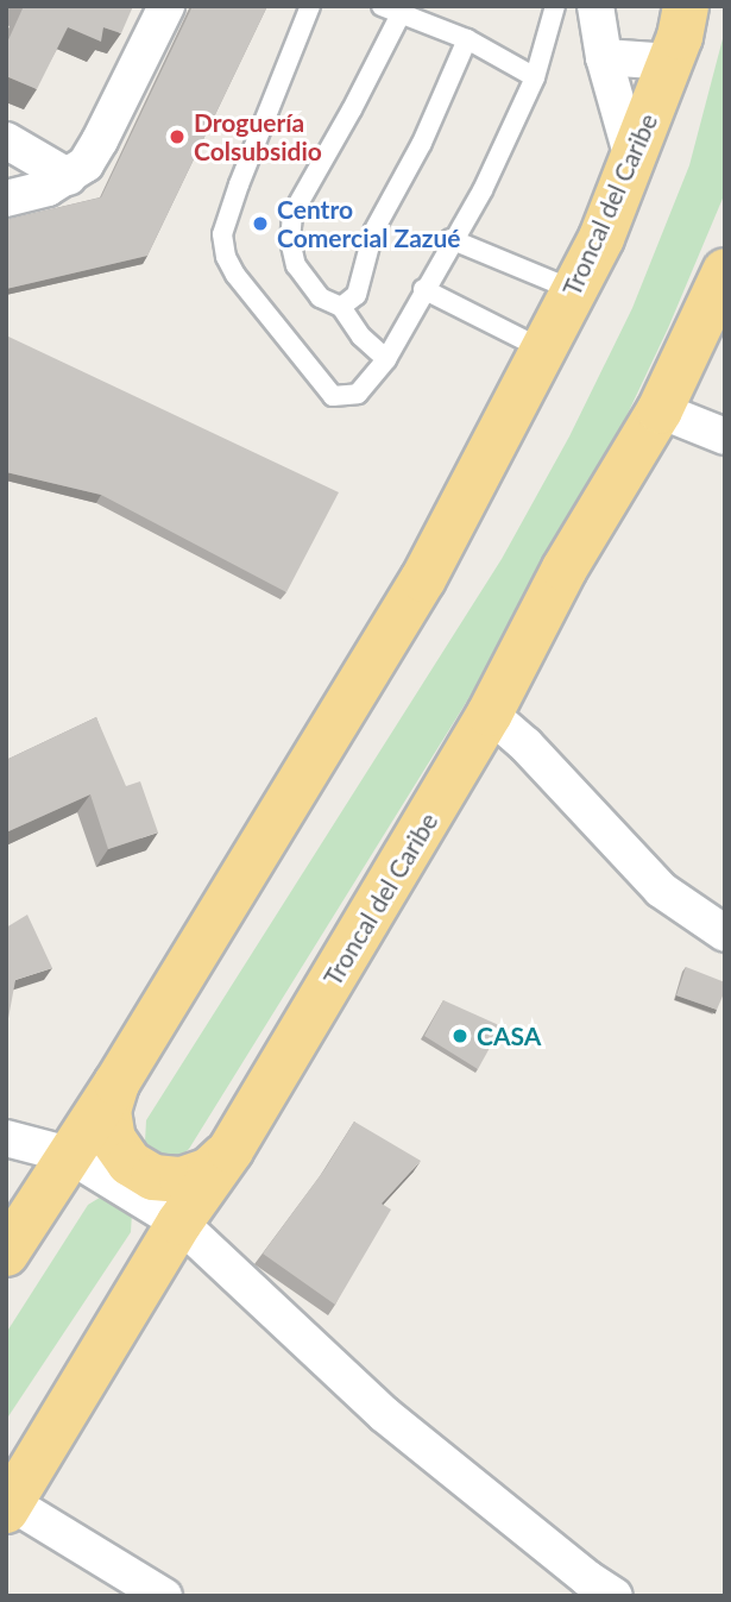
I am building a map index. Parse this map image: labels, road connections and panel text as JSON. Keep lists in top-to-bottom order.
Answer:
{
  "streets": {
    "highway": ["Troncal del Caribe"]
  },
  "places": ["Droguería Colsubsidio", "Centro Comercial Zazué", "CASA"]
}
